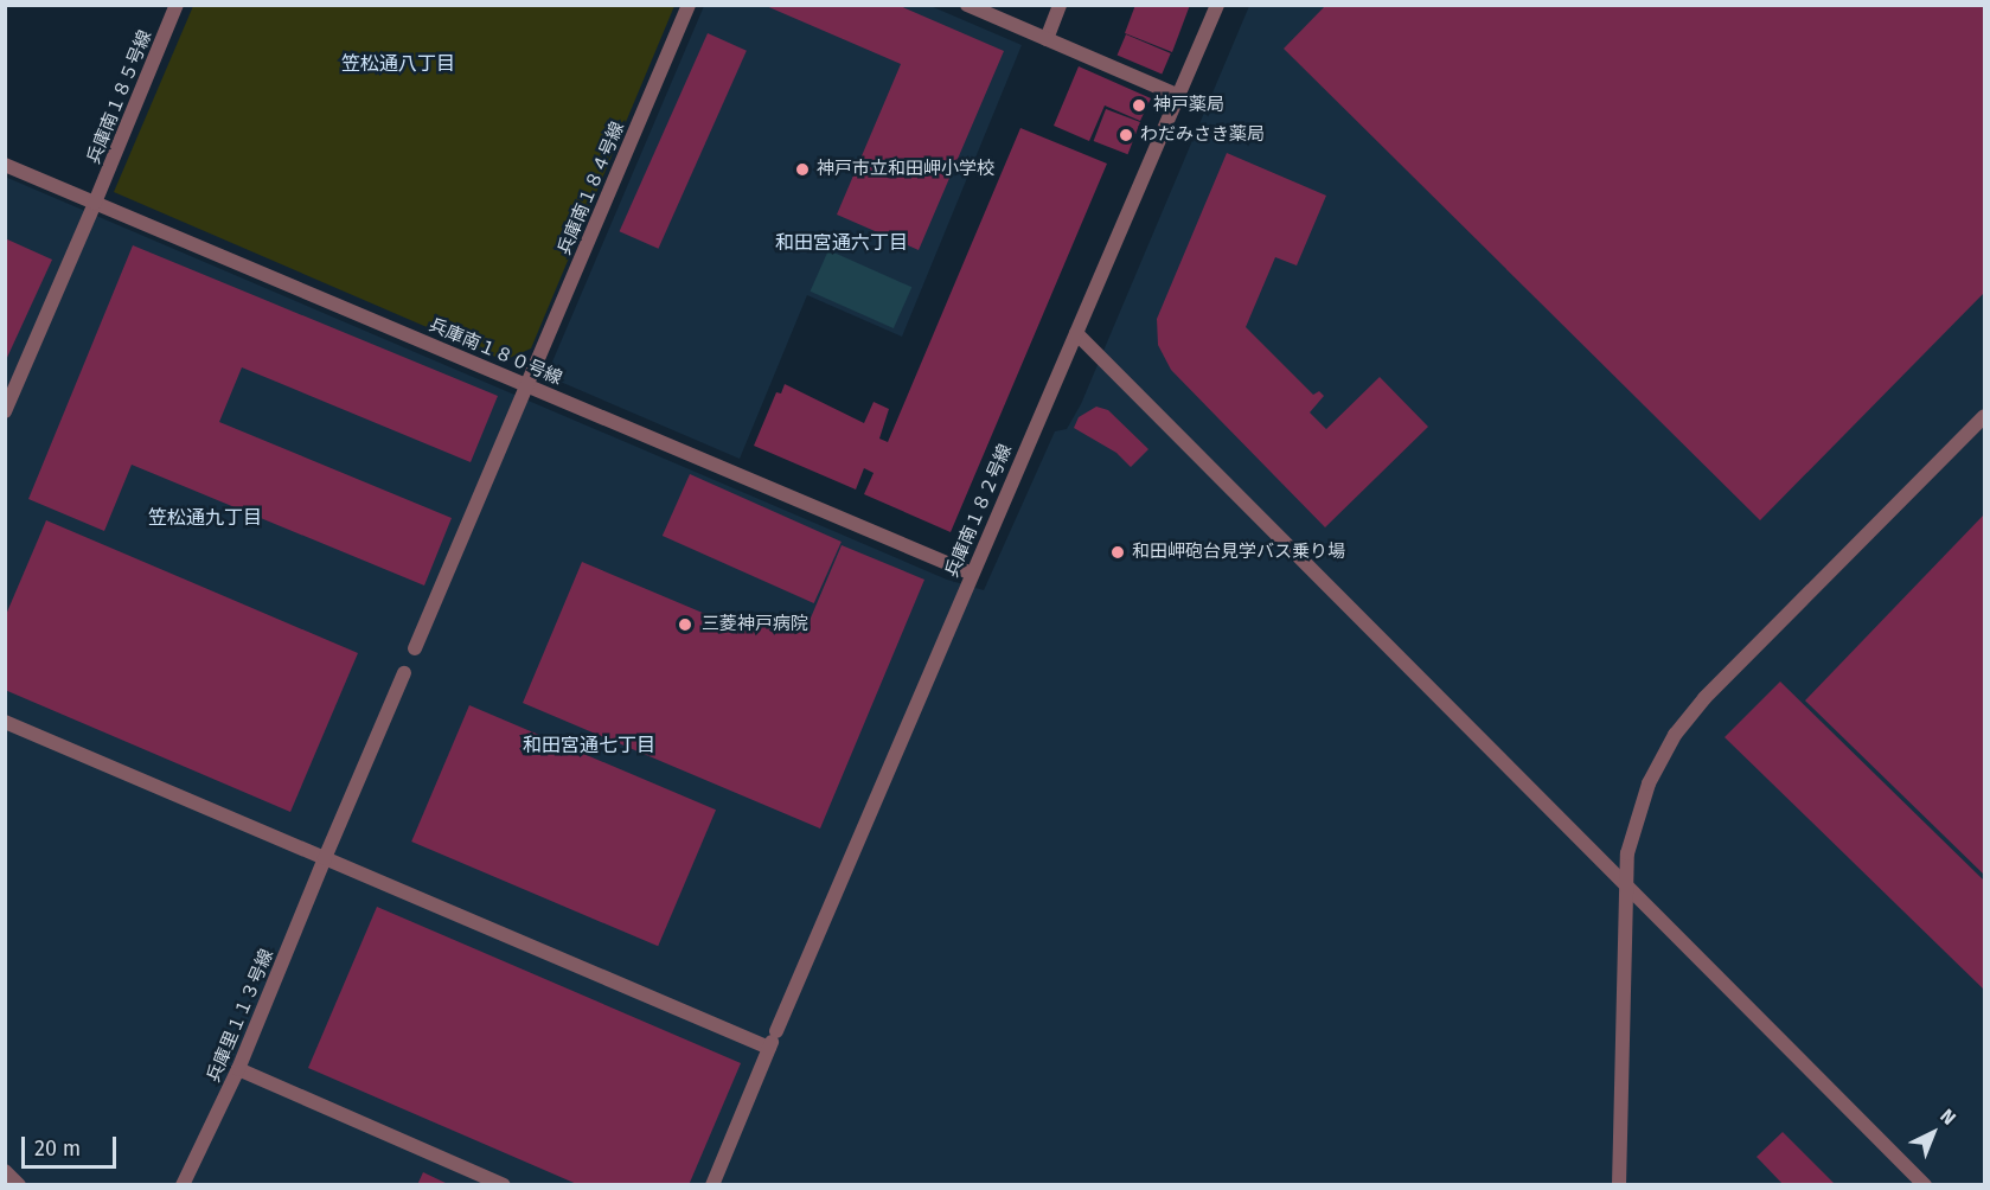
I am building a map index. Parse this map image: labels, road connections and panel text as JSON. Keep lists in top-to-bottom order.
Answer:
{
  "streets": {
    "street": [
      "兵庫南１８５号線",
      "兵庫南１８４号線",
      "兵庫南１８０号線",
      "兵庫南１８２号線",
      "兵庫里１１３号線"
    ]
  },
  "crossings": [
    ["兵庫南１８５号線", "兵庫南１８０号線"],
    ["兵庫南１８４号線", "兵庫南１８０号線"],
    ["兵庫南１８０号線", "兵庫南１８２号線"]
  ],
  "districts": [
    "笠松通八丁目",
    "和田宮通六丁目",
    "笠松通九丁目",
    "和田宮通七丁目"
  ],
  "places": [
    "神戸薬局",
    "わだみさき薬局",
    "神戸市立和田岬小学校",
    "和田岬砲台見学バス乗り場",
    "三菱神戸病院"
  ],
  "scale_bar": "20 m",
  "north": "top right"
}
